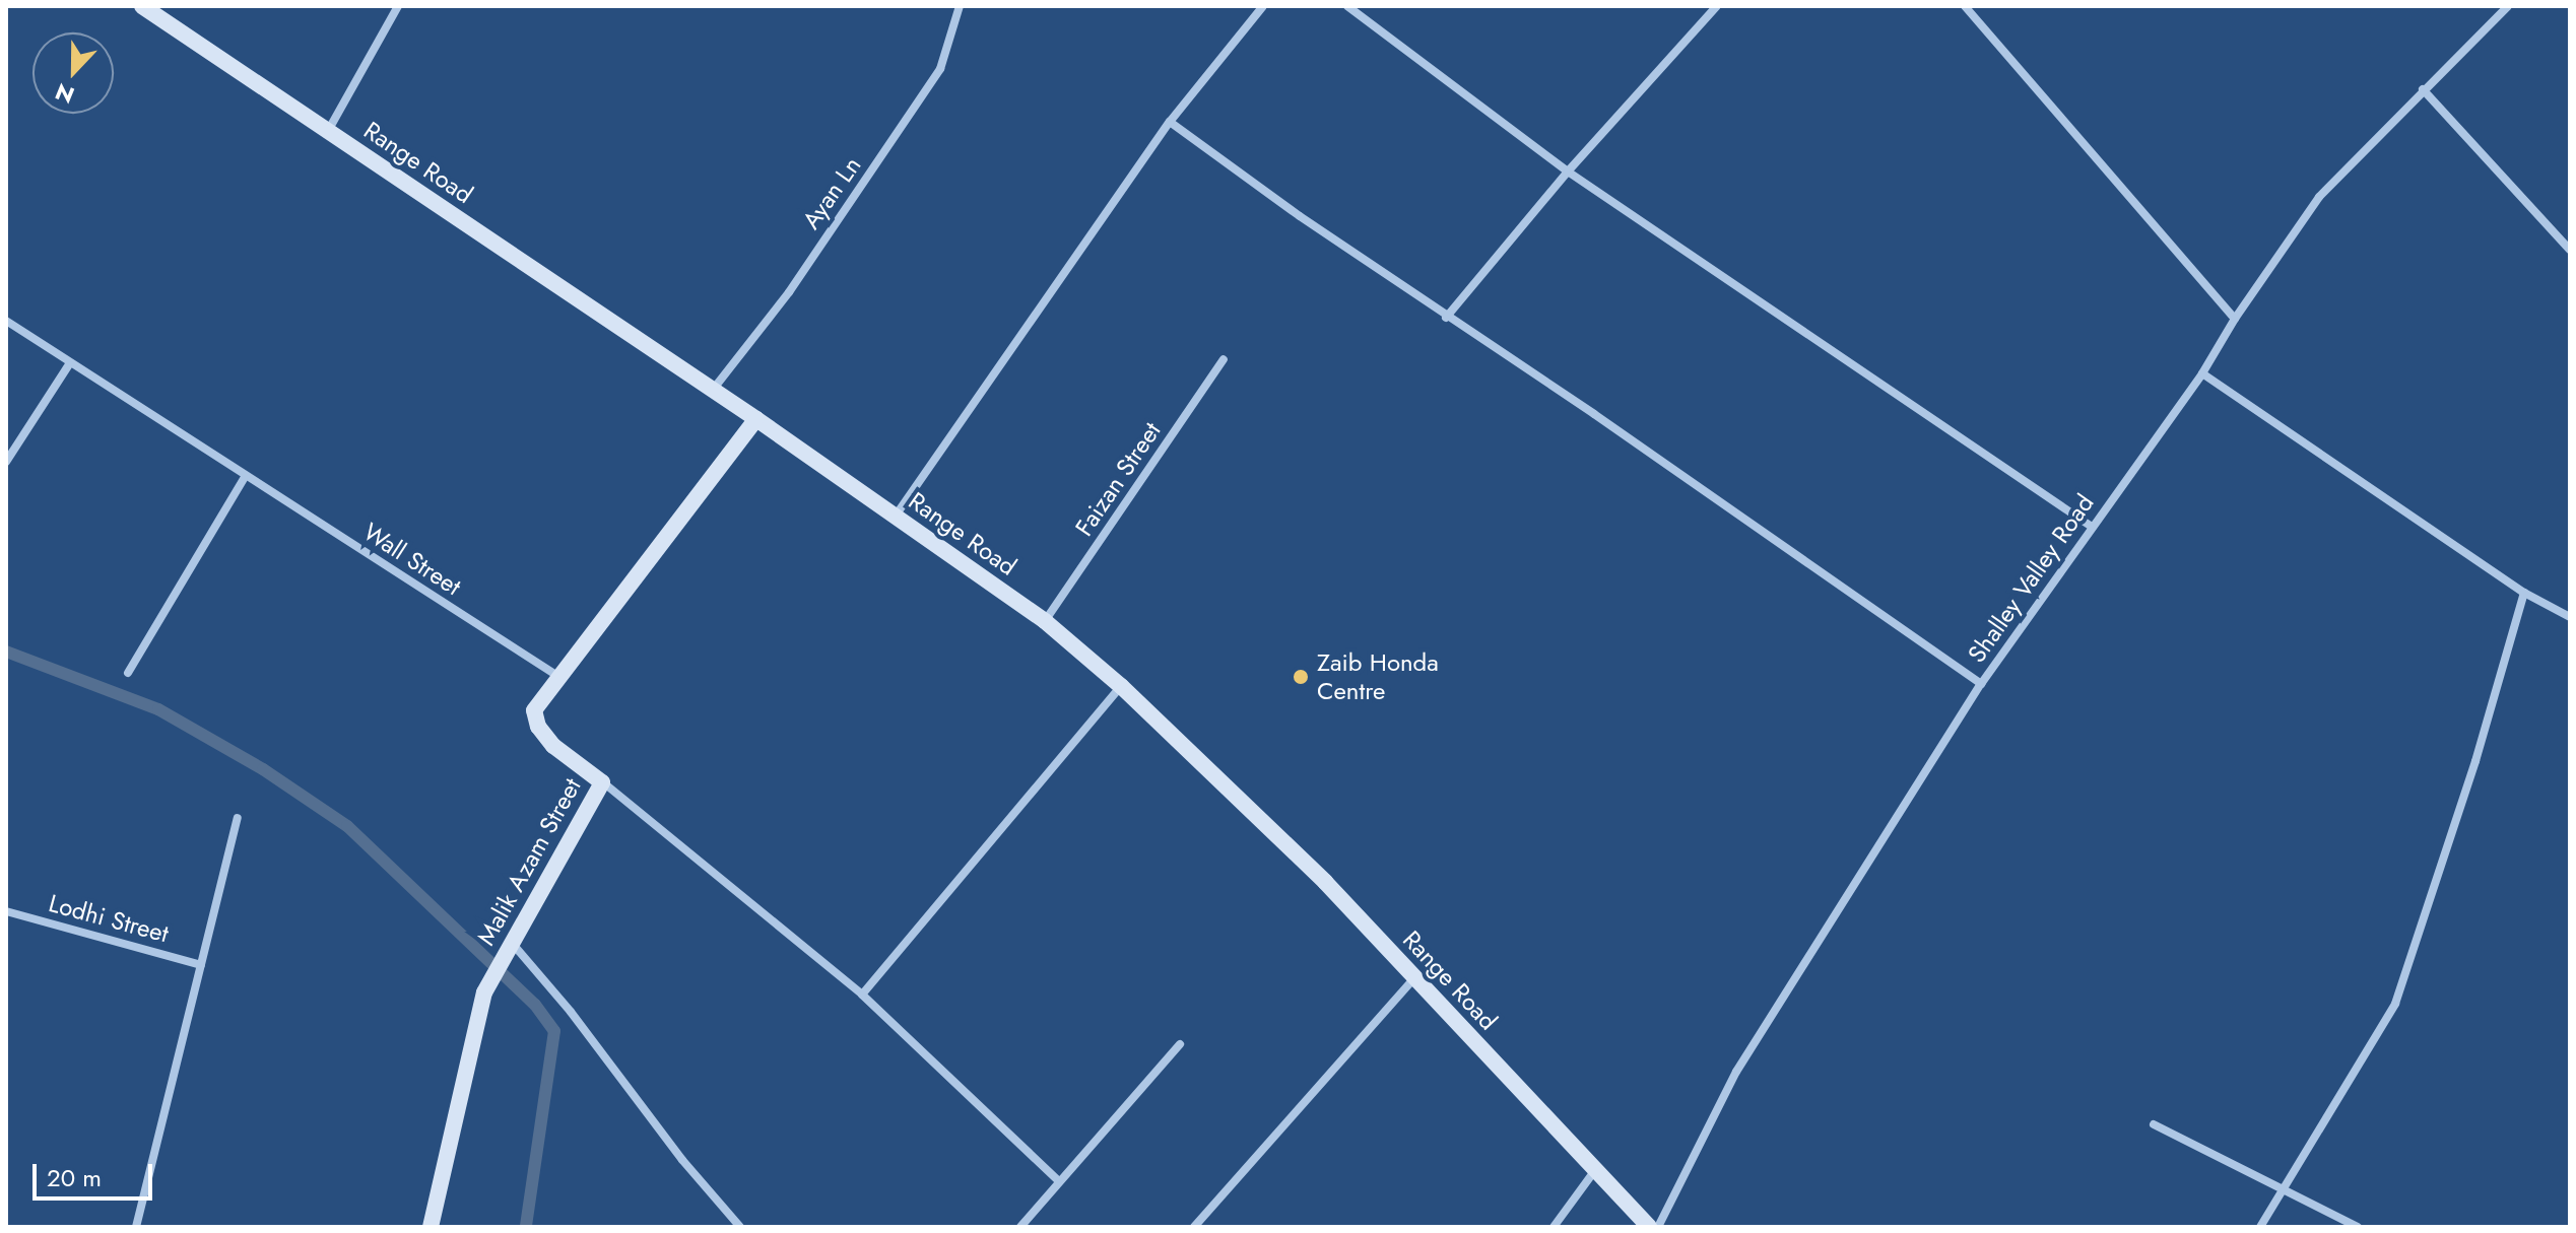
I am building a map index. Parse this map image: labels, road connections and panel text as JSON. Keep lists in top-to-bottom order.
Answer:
{
  "streets": {
    "main road": ["Range Road", "Malik Azam Street"],
    "street": [
      "Ayan Ln",
      "Faizan Street",
      "Wall Street",
      "Shalley Valley Road",
      "Lodhi Street"
    ]
  },
  "crossings": [
    ["Range Road", "Ayan Ln"],
    ["Range Road", "Faizan Street"],
    ["Range Road", "Malik Azam Street"],
    ["Wall Street", "Malik Azam Street"]
  ],
  "places": ["Zaib Honda Centre"],
  "scale_bar": "20 m",
  "north": "bottom"
}
